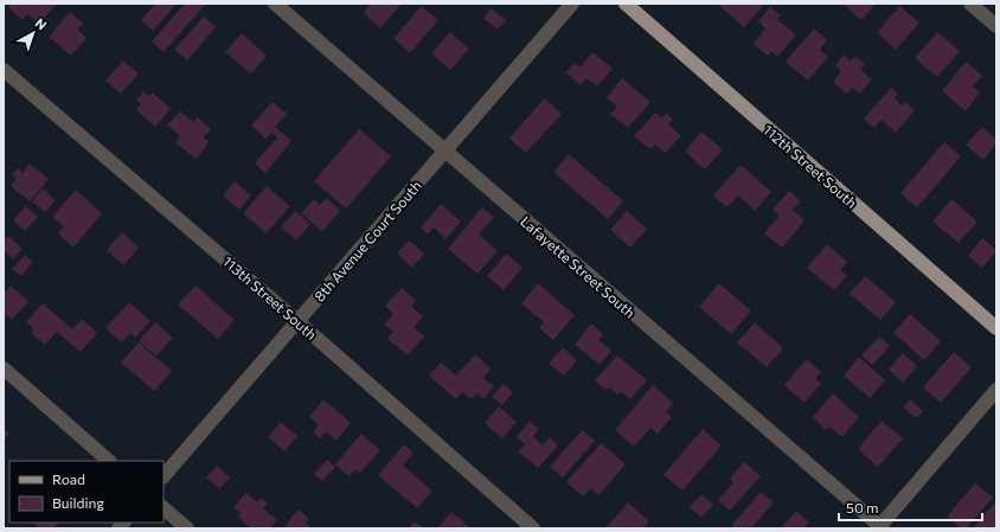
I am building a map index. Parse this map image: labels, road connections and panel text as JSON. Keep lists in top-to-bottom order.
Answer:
{
  "streets": {
    "main road": ["112th Street South"],
    "street": ["8th Avenue Court South", "Lafayette Street South", "113th Street South"]
  },
  "crossings": [
    ["8th Avenue Court South", "Lafayette Street South"],
    ["8th Avenue Court South", "113th Street South"]
  ],
  "legend": ["Road", "Building"],
  "scale_bar": "50 m",
  "north": "top right"
}
